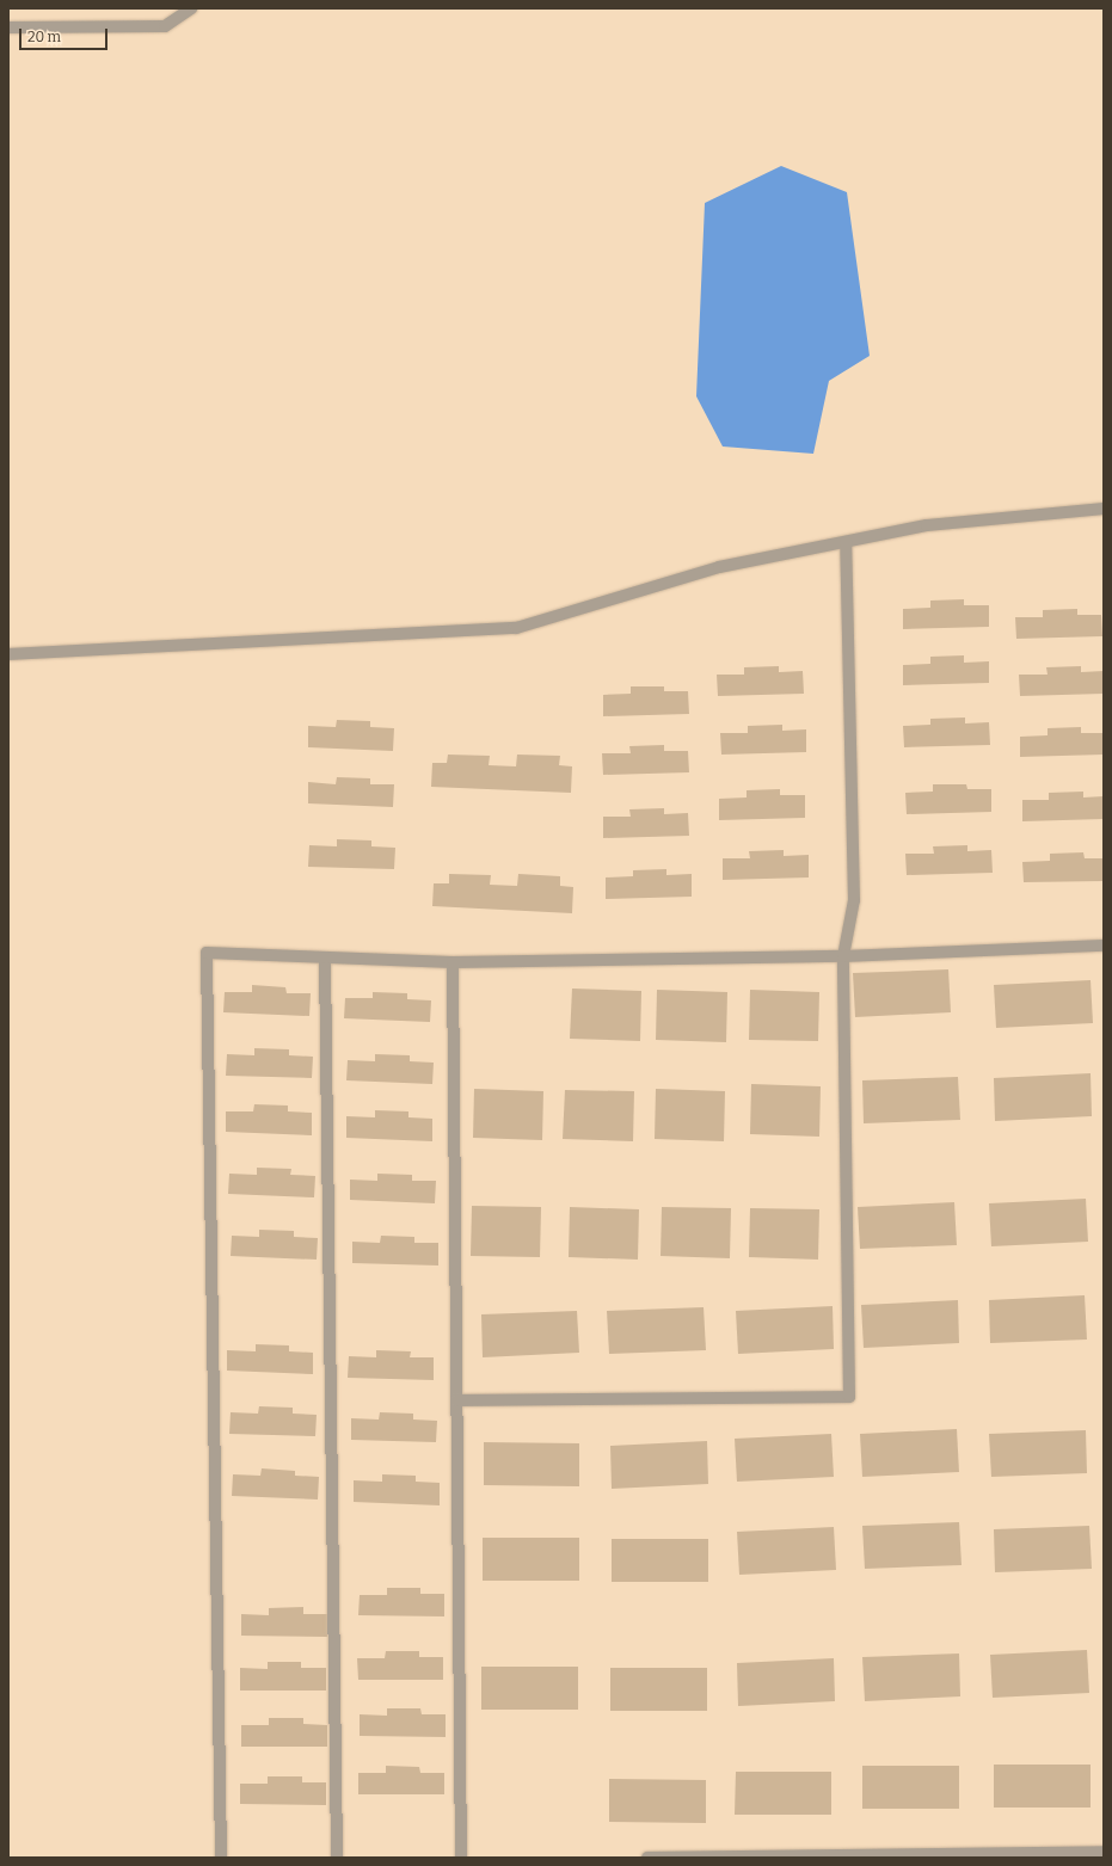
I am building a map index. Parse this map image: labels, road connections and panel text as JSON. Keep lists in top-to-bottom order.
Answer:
{
  "scale_bar": "20 m"
}
